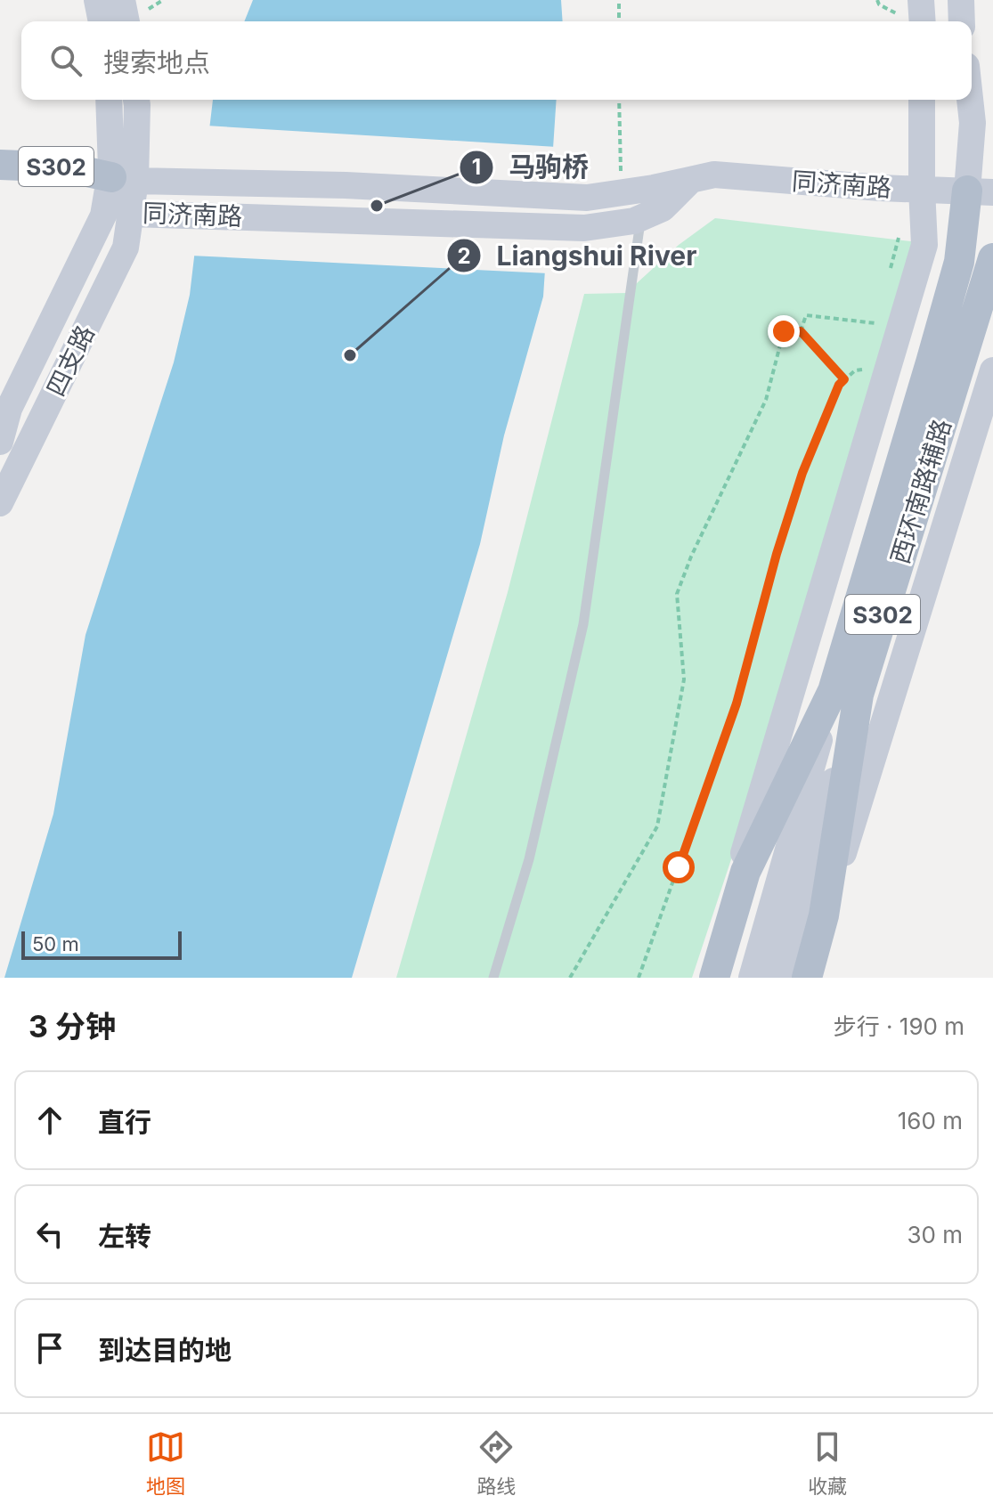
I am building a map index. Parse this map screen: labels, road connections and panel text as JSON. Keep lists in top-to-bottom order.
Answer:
{
  "streets": {
    "main road": ["S302", "西环南路辅路"],
    "street": ["同济南路", "四支路"]
  },
  "crossings": [
    ["S302", "同济南路"],
    ["S302", "四支路"],
    ["S302", "西环南路辅路"],
    ["同济南路", "四支路"]
  ],
  "places": ["马驹桥", "Liangshui River"],
  "scale_bar": "50 m",
  "page": {
    "search": "搜索地点",
    "scale": "50 m",
    "heading": ["3 分钟", "步行 · 190 m"],
    "list": [
      ["直行", "160 m"],
      ["左转", "30 m"],
      "到达目的地"
    ],
    "nav": ["地图", "路线", "收藏"]
  }
}
